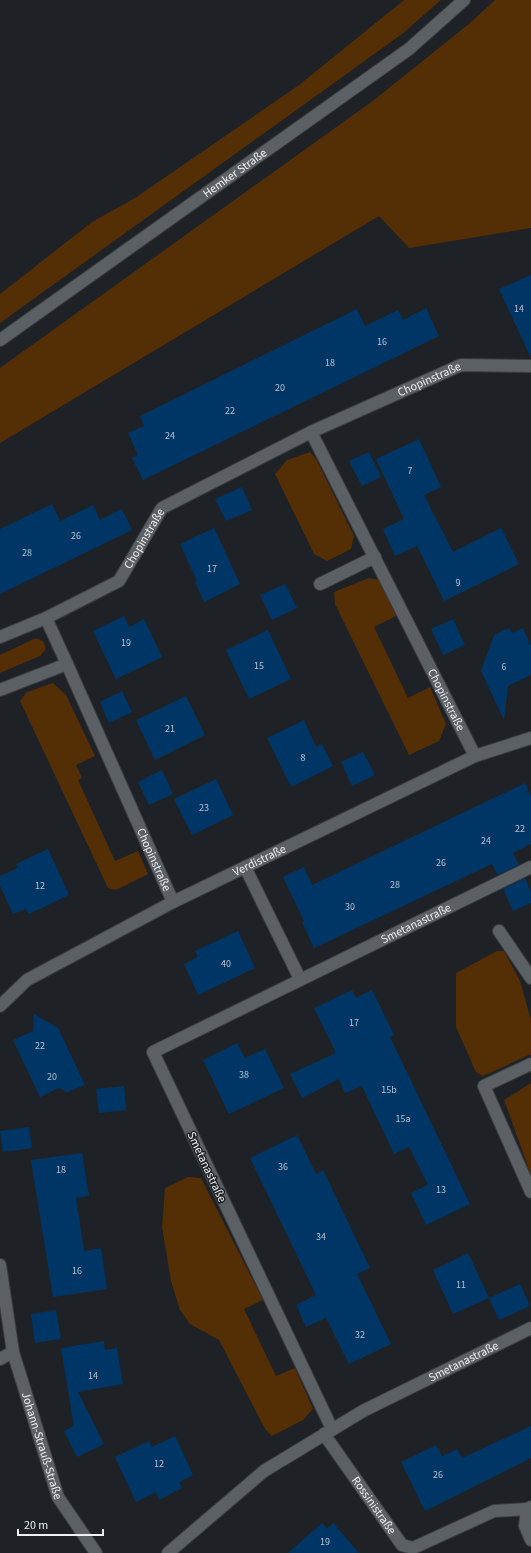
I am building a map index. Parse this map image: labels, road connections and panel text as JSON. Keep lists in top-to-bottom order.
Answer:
{
  "streets": {
    "street": [
      "Hemker Straße",
      "Chopinstraße",
      "Verdistraße",
      "Smetanastraße",
      "Johann-Strauß-Straße",
      "Rossinistraße"
    ]
  },
  "crossings": [
    ["Chopinstraße", "Verdistraße"],
    ["Smetanastraße", "Rossinistraße"]
  ],
  "house_numbers": [
    "14",
    "16",
    "18",
    "20",
    "22",
    "24",
    "7",
    "26",
    "28",
    "17",
    "9",
    "19",
    "15",
    "6",
    "21",
    "8",
    "23",
    "22",
    "24",
    "26",
    "28",
    "12",
    "30",
    "40",
    "17",
    "22",
    "38",
    "20",
    "15b",
    "15a",
    "36",
    "18",
    "13",
    "34",
    "16",
    "11",
    "32",
    "14",
    "12",
    "26",
    "19"
  ],
  "scale_bar": "20 m"
}
